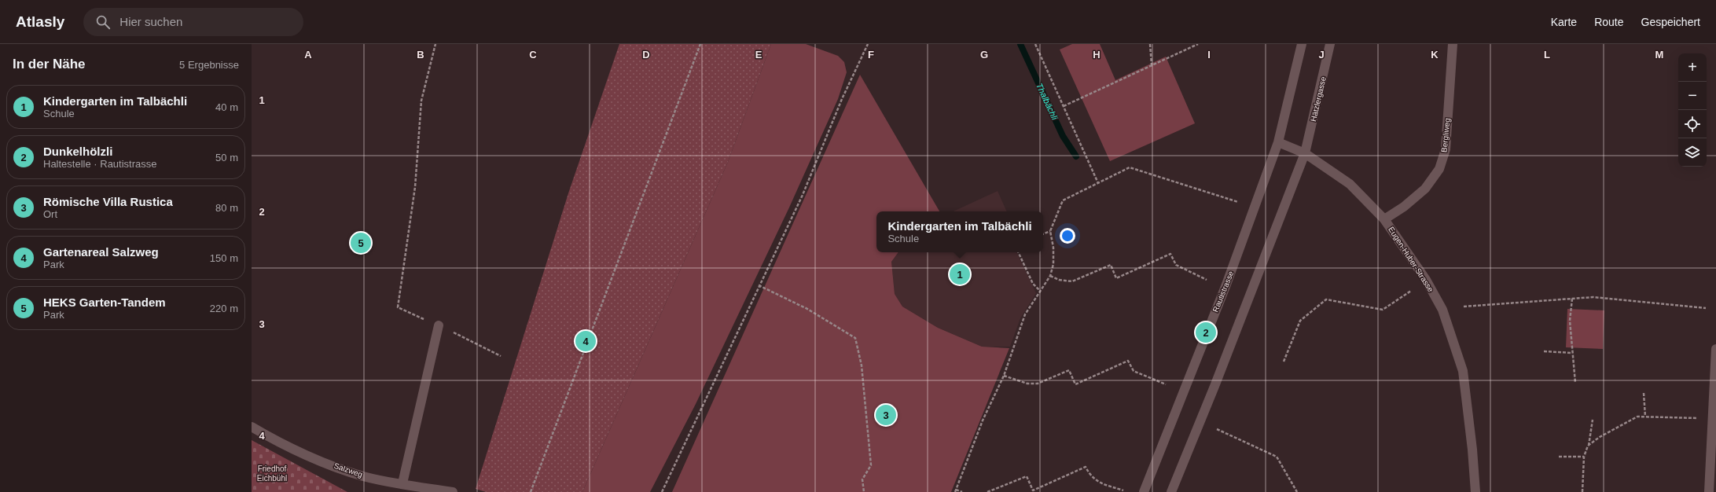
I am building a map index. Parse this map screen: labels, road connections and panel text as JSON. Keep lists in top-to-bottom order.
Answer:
{
  "streets": {
    "street": [
      "Hätzlergasse",
      "Bergliweg",
      "Eugen-Huber-Strasse",
      "Rautistrasse",
      "Salzweg"
    ]
  },
  "crossings": [
    ["Hätzlergasse", "Eugen-Huber-Strasse"],
    ["Bergliweg", "Eugen-Huber-Strasse"],
    ["Eugen-Huber-Strasse", "Rautistrasse"]
  ],
  "water": ["Thalbächli"],
  "parks": ["Friedhof Eichbühl"],
  "page": {
    "header": "Atlasly",
    "search": "Hier suchen",
    "nav": ["Karte", "Route", "Gespeichert"],
    "heading": ["In der Nähe", "5 Ergebnisse"],
    "map_buttons": ["+", "−"],
    "list": [
      {
        "mark": "1",
        "name": "Kindergarten im Talbächli",
        "note": "Schule",
        "value": "40 m"
      },
      {
        "mark": "2",
        "name": "Dunkelhölzli",
        "note": "Haltestelle · Rautistrasse",
        "value": "50 m"
      },
      {
        "mark": "3",
        "name": "Römische Villa Rustica",
        "note": "Ort",
        "value": "80 m"
      },
      {
        "mark": "4",
        "name": "Gartenareal Salzweg",
        "note": "Park",
        "value": "150 m"
      },
      {
        "mark": "5",
        "name": "HEKS Garten-Tandem",
        "note": "Park",
        "value": "220 m"
      }
    ],
    "popup": ["Kindergarten im Talbächli", "Schule"],
    "pins": [
      "5",
      "1",
      "2",
      "4",
      "3"
    ]
  },
  "grid": {
    "columns": [
      "A",
      "B",
      "C",
      "D",
      "E",
      "F",
      "G",
      "H",
      "I",
      "J",
      "K",
      "L",
      "M"
    ],
    "rows": [
      "1",
      "2",
      "3",
      "4"
    ]
  }
}
